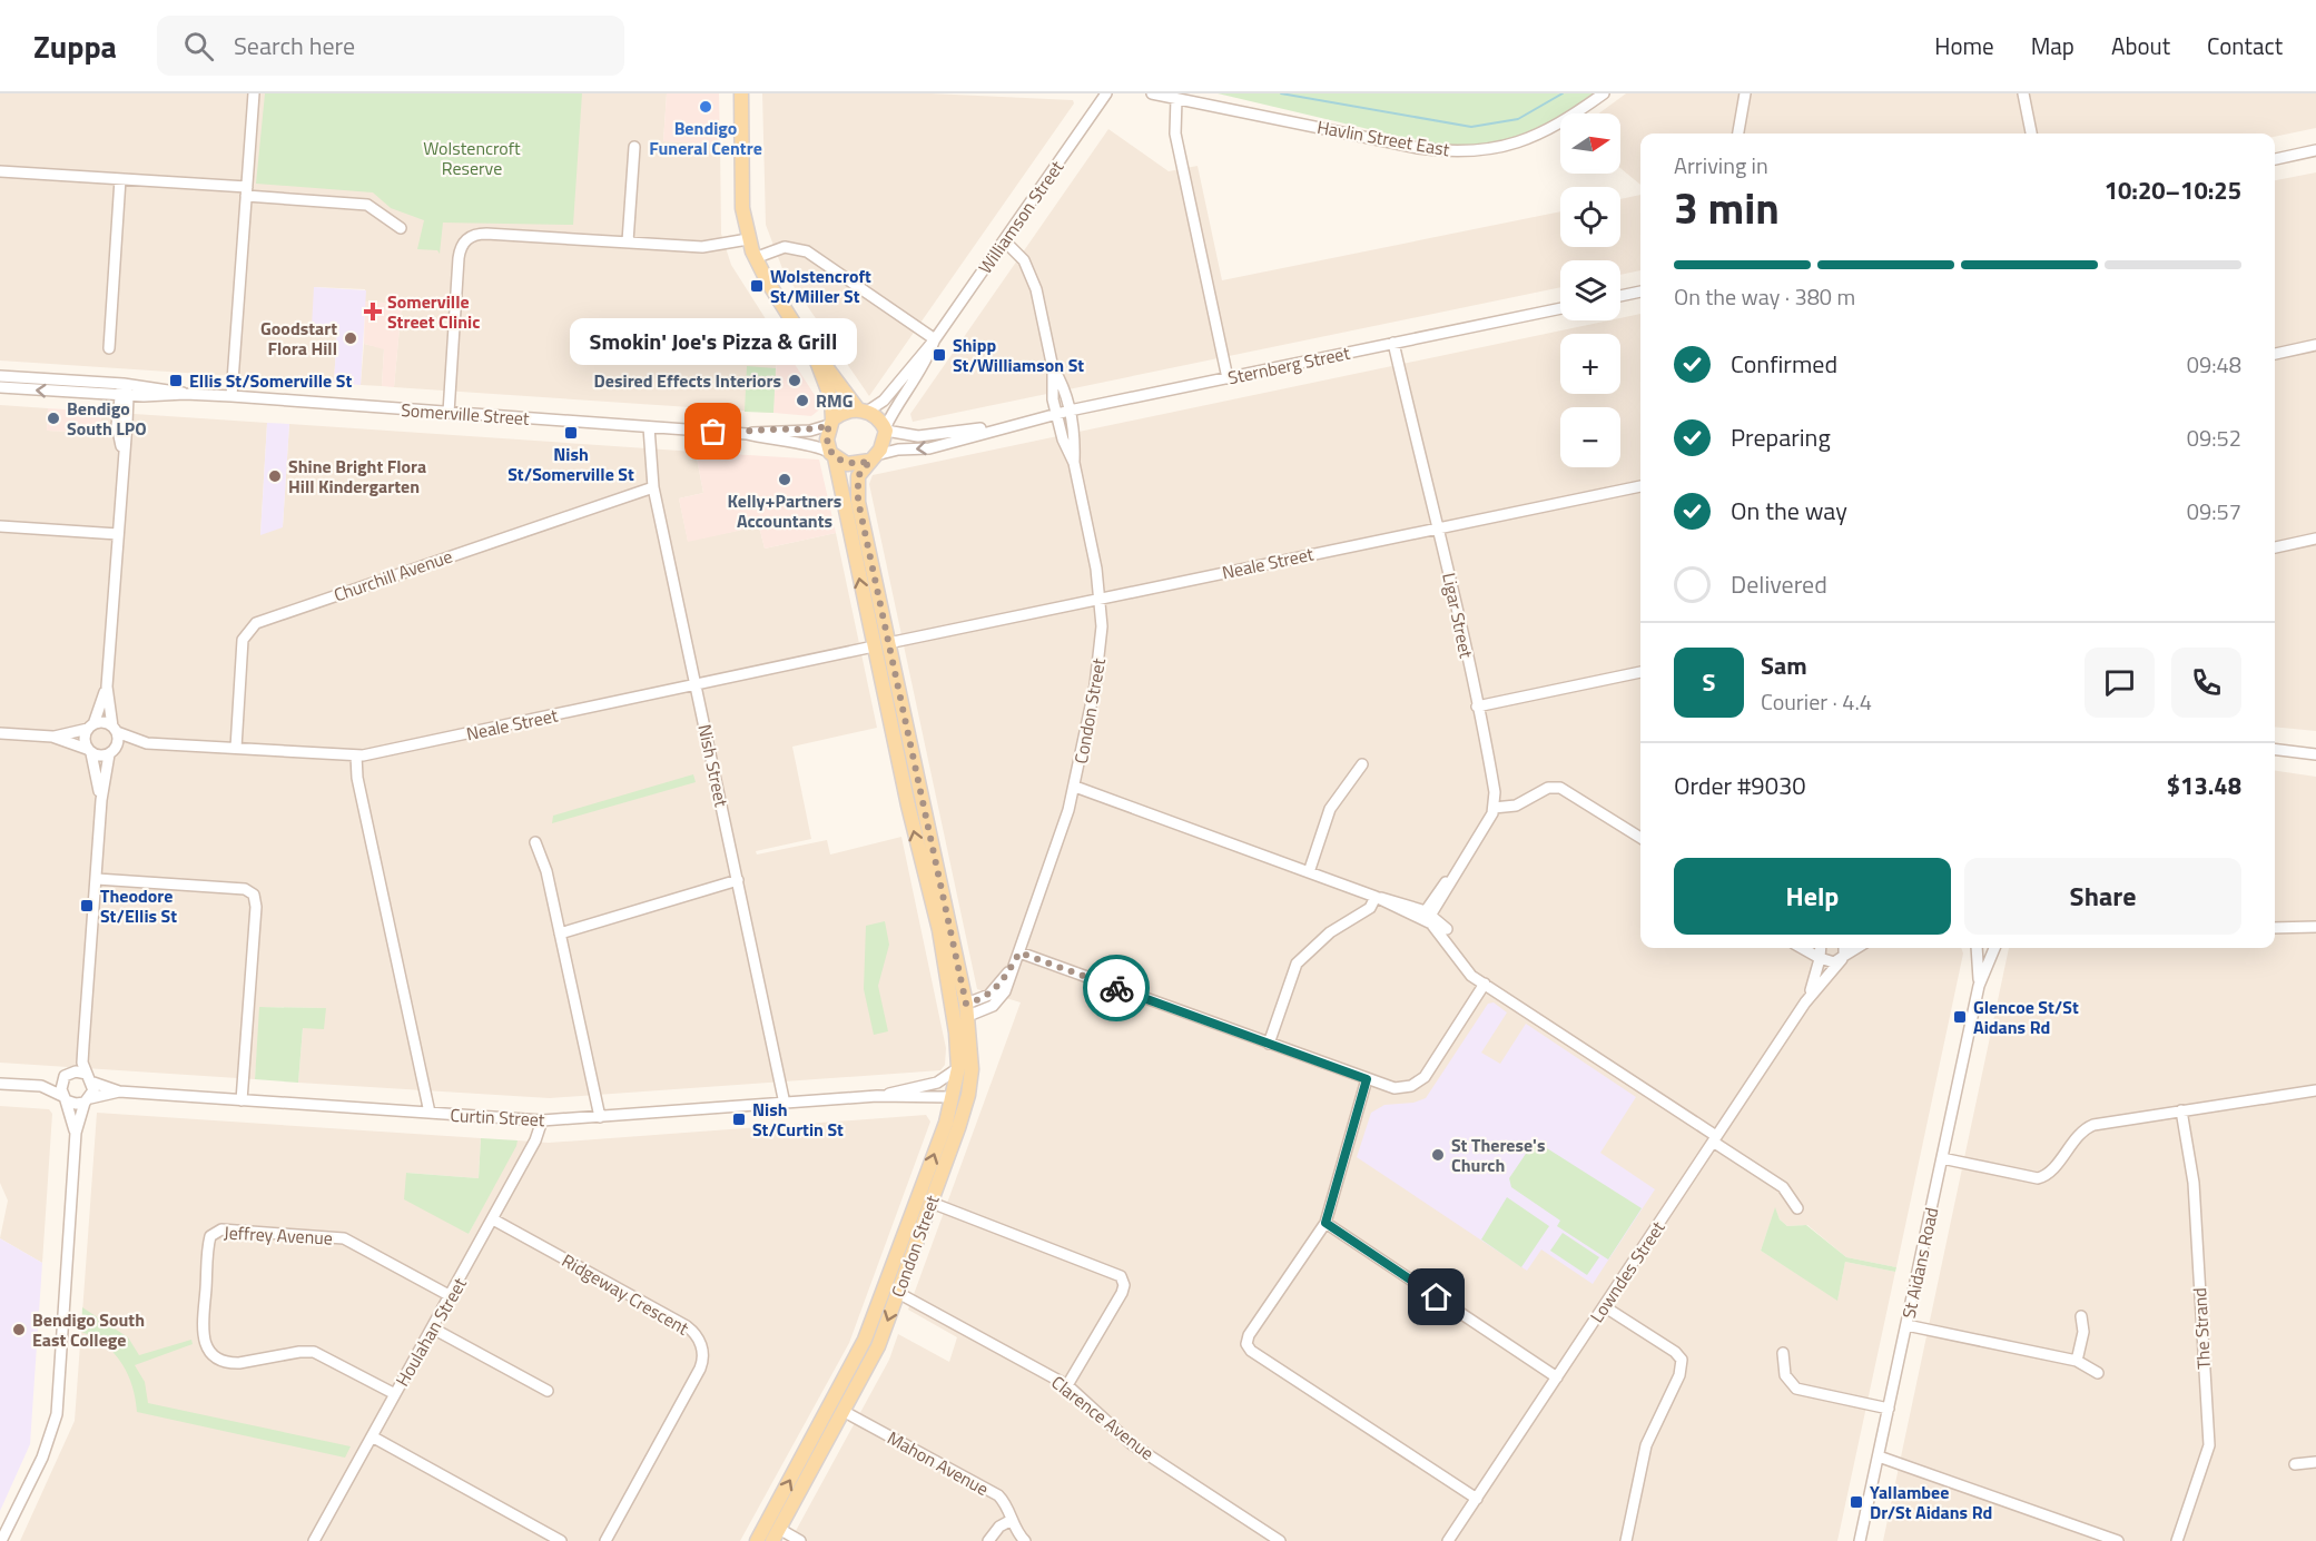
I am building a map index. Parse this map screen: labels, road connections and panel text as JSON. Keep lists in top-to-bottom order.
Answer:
{
  "streets": {
    "main road": ["Condon Street", "Clarence Avenue"],
    "street": [
      "Havlin Street East",
      "Williamson Street",
      "Sternberg Street",
      "Somerville Street",
      "Neale Street",
      "Churchill Avenue",
      "Ligar Street",
      "Nish Street",
      "Curtin Street",
      "Jeffrey Avenue",
      "St Aidans Road",
      "Lowndes Street",
      "Ridgeway Crescent",
      "The Strand",
      "Houlahan Street",
      "Mahon Avenue"
    ]
  },
  "crossings": [
    ["Williamson Street", "Sternberg Street"],
    ["Williamson Street", "Somerville Street"],
    ["Williamson Street", "Condon Street"],
    ["Sternberg Street", "Somerville Street"],
    ["Sternberg Street", "Ligar Street"],
    ["Sternberg Street", "Condon Street"],
    ["Somerville Street", "Condon Street"],
    ["Somerville Street", "Nish Street"],
    ["Neale Street", "Churchill Avenue"],
    ["Neale Street", "Ligar Street"],
    ["Neale Street", "Condon Street"],
    ["Neale Street", "Nish Street"],
    ["Churchill Avenue", "Nish Street"],
    ["Condon Street", "Curtin Street"],
    ["Condon Street", "Clarence Avenue"],
    ["Condon Street", "Mahon Avenue"],
    ["Nish Street", "Curtin Street"],
    ["Curtin Street", "Houlahan Street"],
    ["Jeffrey Avenue", "Houlahan Street"],
    ["Ridgeway Crescent", "Houlahan Street"]
  ],
  "parks": ["Wolstencroft Reserve"],
  "places": {
    "other": [
      "Bendigo Funeral Centre",
      "Goodstart Flora Hill",
      "Desired Effects Interiors",
      "RMG",
      "Bendigo South LPO",
      "Smokin' Joe's Pizza & Grill",
      "Shine Bright Flora Hill Kindergarten",
      "Kelly+Partners Accountants",
      "St Therese's Church",
      "Bendigo South East College"
    ],
    "transit": [
      "Wolstencroft St/Miller St",
      "Shipp St/Williamson St",
      "Ellis St/Somerville St",
      "Nish St/Somerville St",
      "Theodore St/Ellis St",
      "Glencoe St/St Aidans Rd",
      "Nish St/Curtin St",
      "Yallambee Dr/St Aidans Rd"
    ],
    "health": ["Somerville Street Clinic"]
  },
  "north": "right",
  "page": {
    "header": "Zuppa",
    "search": "Search here",
    "nav": [
      "Home",
      "Map",
      "About",
      "Contact"
    ],
    "map_buttons": ["+", "−"],
    "heading": ["3 min", "Arriving in", "10:20–10:25"],
    "panel": [
      "Sam",
      "Courier · 4.4",
      "Order #9030",
      "$13.48"
    ],
    "bar": "On the way · 380 m",
    "bubble": "Smokin' Joe's Pizza & Grill",
    "list": [
      ["Confirmed", "09:48"],
      ["Preparing", "09:52"],
      ["On the way", "09:57"],
      "Delivered"
    ],
    "round": "S",
    "buttons": ["Help", "Share"]
  }
}
